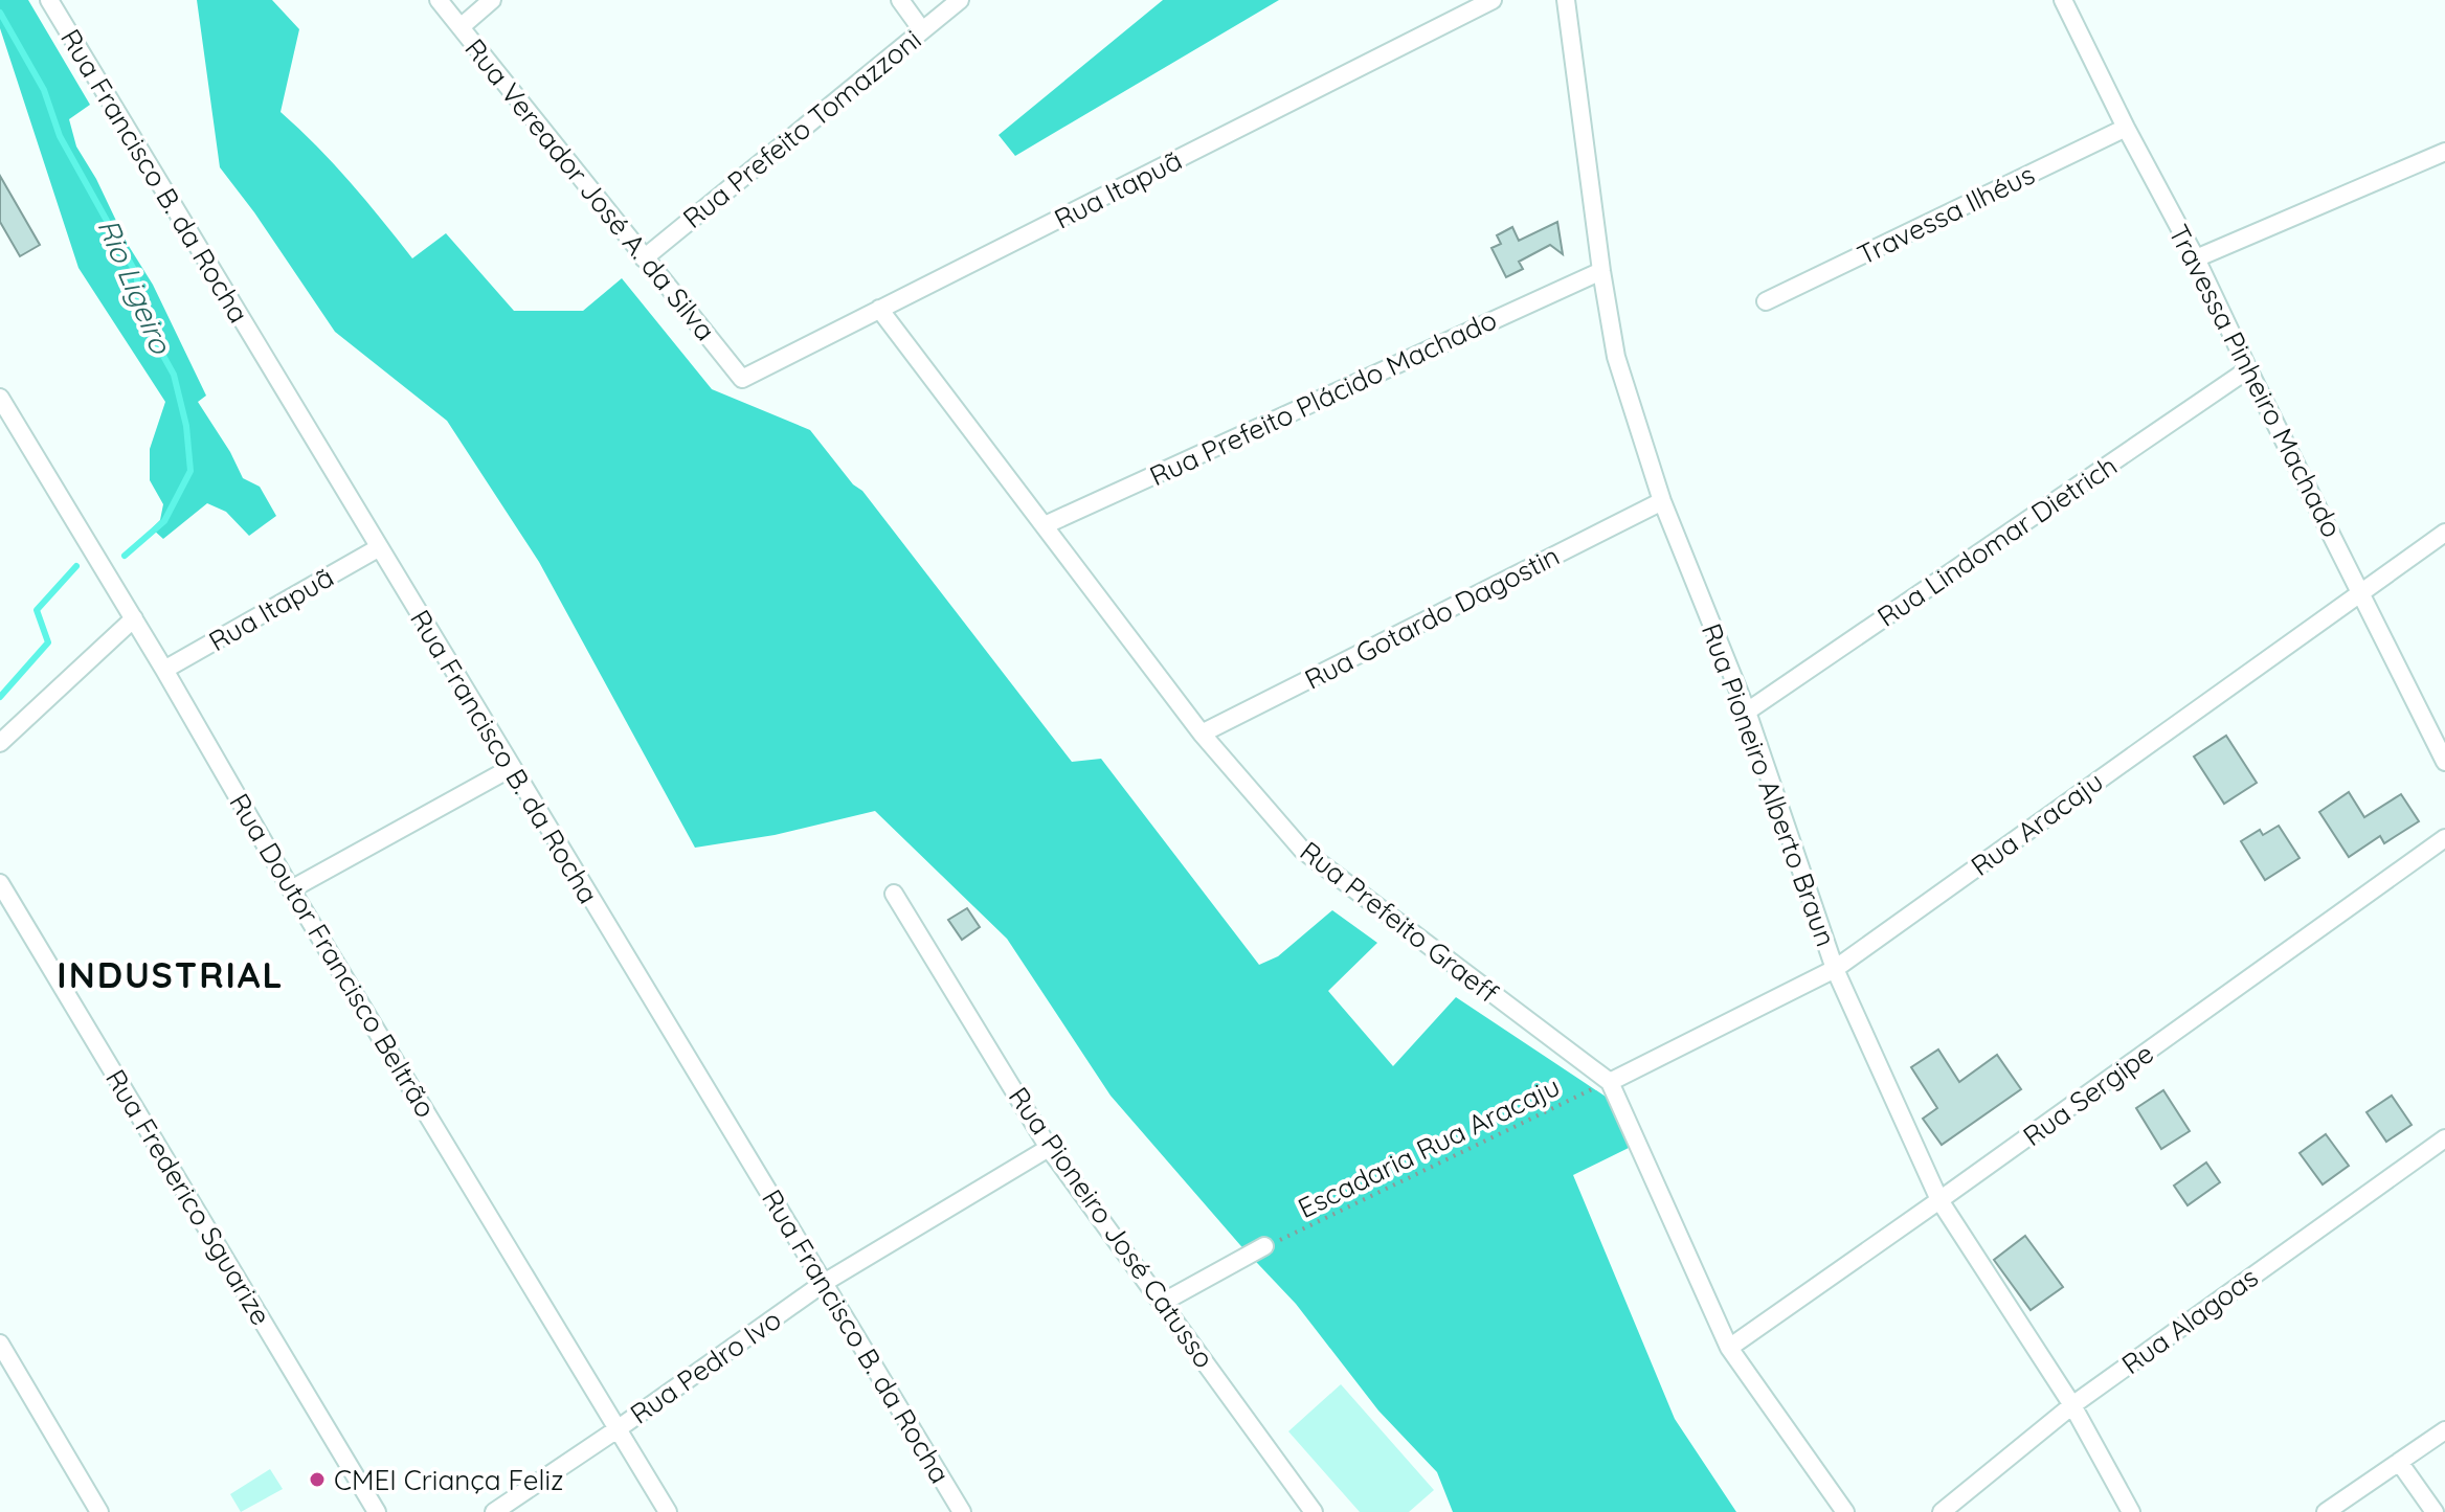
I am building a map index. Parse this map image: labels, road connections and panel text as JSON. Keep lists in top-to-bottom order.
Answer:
{
  "streets": {
    "street": [
      "Rua Prefeito Tomazzoni",
      "Rua Francisco B. da Rocha",
      "Rua Vereador José A. da Silva",
      "Rua Itapuã",
      "Travessa Ilhéus",
      "Travessa Pinheiro Machado",
      "Rua Prefeito Plácido Machado",
      "Rua Lindomar Dietrich",
      "Rua Gotardo Dagostin",
      "Rua Pioneiro Alberto Braun",
      "Rua Aracaju",
      "Rua Prefeito Graeff",
      "Rua Doutor Francisco Beltrão",
      "Rua Sergipe",
      "Rua Frederico Sguarize",
      "Rua Pioneiro José Catusso",
      "Rua Alagoas",
      "Rua Pedro Ivo"
    ],
    "path": ["Escadaria Rua Aracaju"]
  },
  "crossings": [
    ["Rua Prefeito Tomazzoni", "Rua Vereador José A. da Silva"],
    ["Rua Francisco B. da Rocha", "Rua Itapuã"],
    ["Rua Francisco B. da Rocha", "Rua Pedro Ivo"],
    ["Rua Vereador José A. da Silva", "Rua Itapuã"],
    ["Rua Itapuã", "Rua Prefeito Graeff"],
    ["Rua Itapuã", "Rua Doutor Francisco Beltrão"],
    ["Travessa Ilhéus", "Travessa Pinheiro Machado"],
    ["Travessa Pinheiro Machado", "Rua Lindomar Dietrich"],
    ["Travessa Pinheiro Machado", "Rua Aracaju"],
    ["Rua Prefeito Plácido Machado", "Rua Pioneiro Alberto Braun"],
    ["Rua Prefeito Plácido Machado", "Rua Prefeito Graeff"],
    ["Rua Lindomar Dietrich", "Rua Pioneiro Alberto Braun"],
    ["Rua Gotardo Dagostin", "Rua Pioneiro Alberto Braun"],
    ["Rua Gotardo Dagostin", "Rua Prefeito Graeff"],
    ["Rua Pioneiro Alberto Braun", "Rua Aracaju"],
    ["Rua Pioneiro Alberto Braun", "Rua Sergipe"],
    ["Rua Pioneiro Alberto Braun", "Rua Alagoas"],
    ["Rua Aracaju", "Rua Prefeito Graeff"],
    ["Rua Aracaju", "Escadaria Rua Aracaju"],
    ["Rua Prefeito Graeff", "Rua Sergipe"],
    ["Rua Prefeito Graeff", "Escadaria Rua Aracaju"],
    ["Rua Doutor Francisco Beltrão", "Rua Pedro Ivo"],
    ["Rua Pioneiro José Catusso", "Rua Pedro Ivo"]
  ],
  "districts": ["INDUSTRIAL"],
  "water": ["Rio Ligeiro"],
  "places": ["CMEI Criança Feliz"]
}
